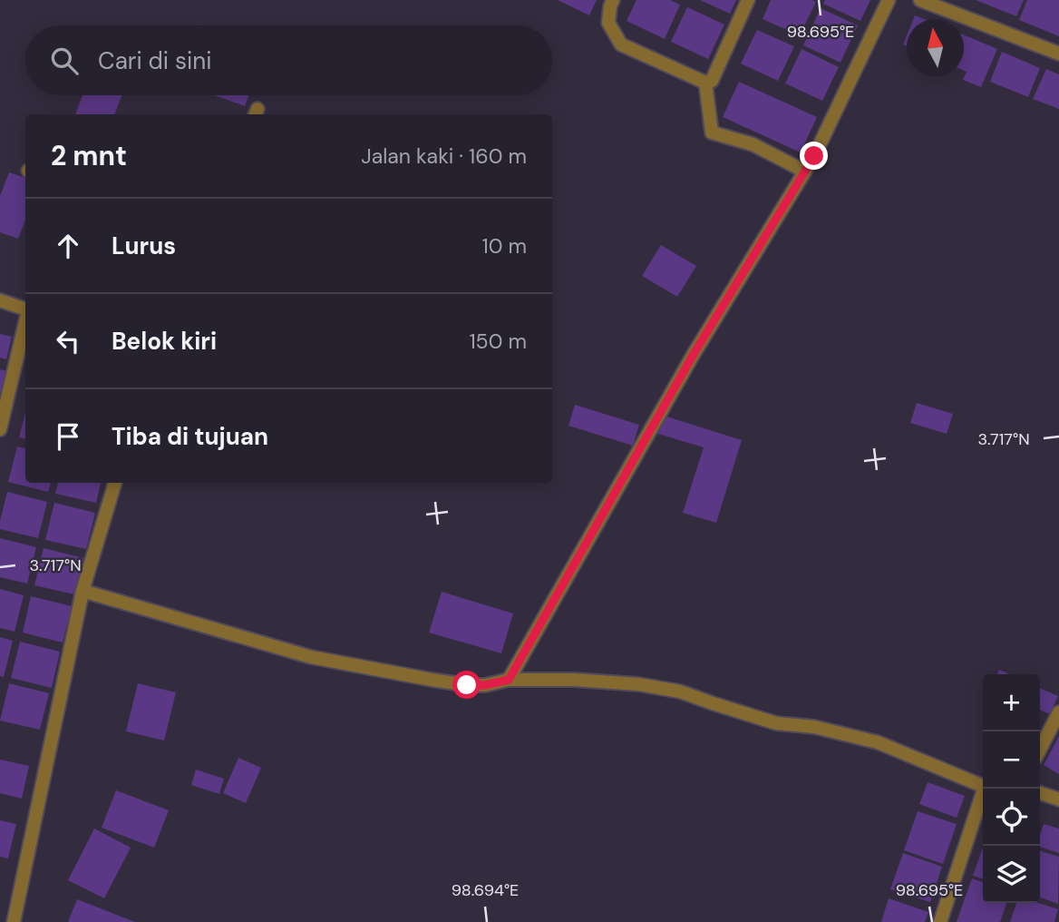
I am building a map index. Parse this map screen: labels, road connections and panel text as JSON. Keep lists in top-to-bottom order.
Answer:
{
  "north": "top",
  "page": {
    "search": "Cari di sini",
    "heading": ["2 mnt", "Jalan kaki · 160 m"],
    "list": [
      ["Lurus", "10 m"],
      ["Belok kiri", "150 m"],
      "Tiba di tujuan"
    ],
    "map_buttons": ["+", "−"]
  },
  "coordinates": ["98.695°E", "3.717°N", "98.694°E"]
}
